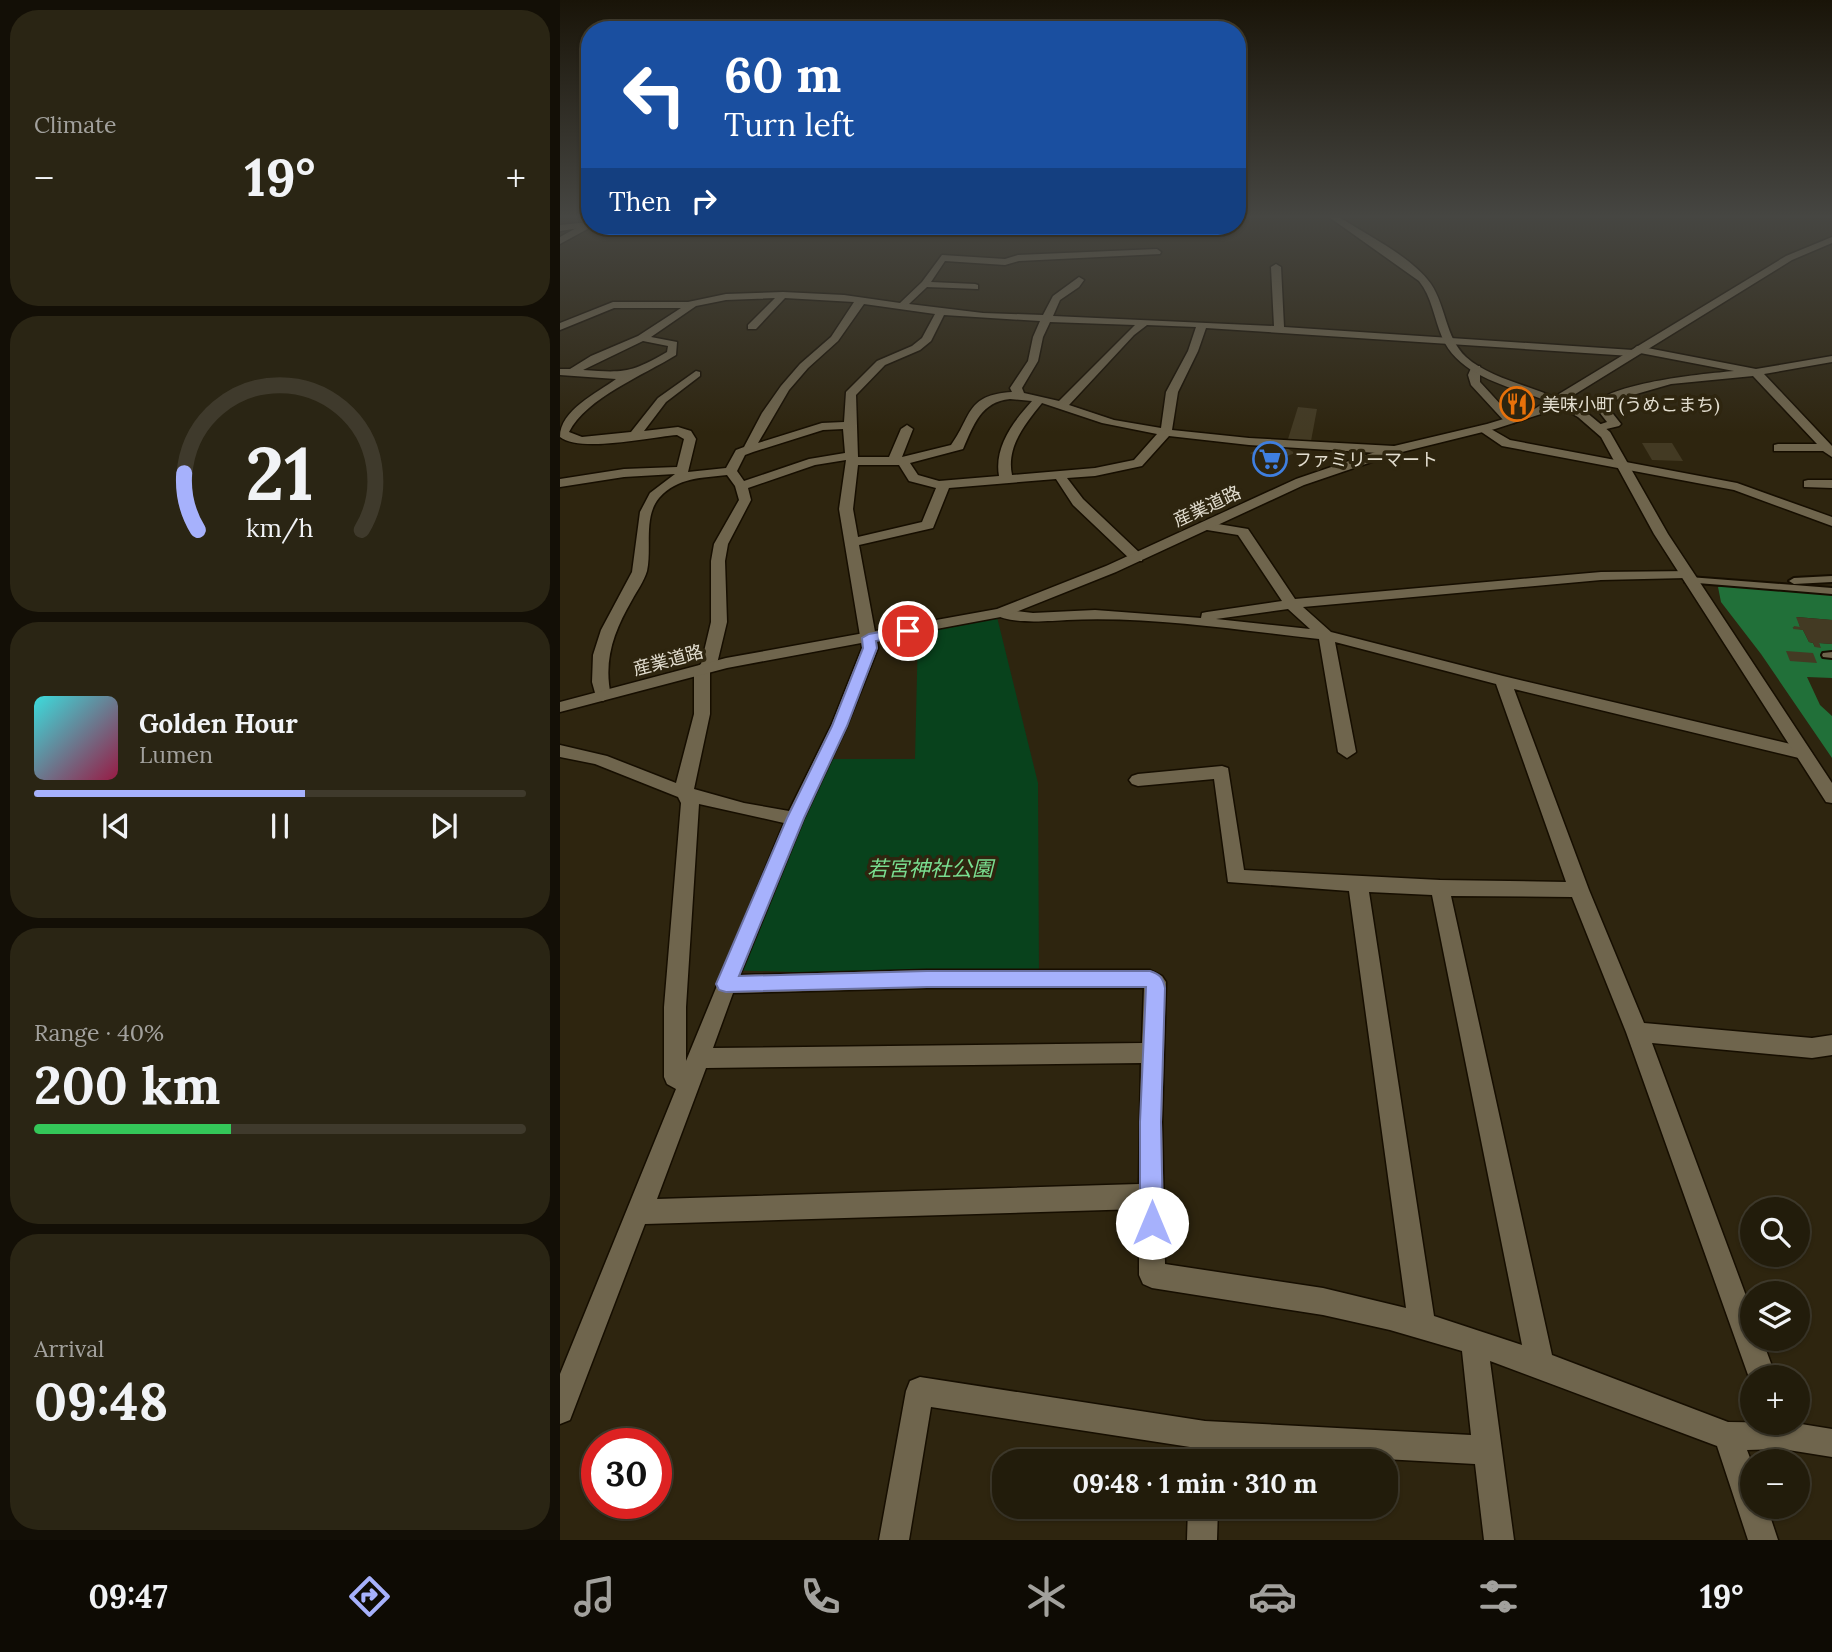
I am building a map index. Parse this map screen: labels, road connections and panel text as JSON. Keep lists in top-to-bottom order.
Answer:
{
  "streets": {
    "street": ["産業道路"]
  },
  "parks": ["若宮神社公園"],
  "places": {
    "restaurant": ["美味小町 (うめこまち)"],
    "supermarket": ["ファミリーマート"]
  },
  "page": {
    "tile": [
      "Climate",
      ["Range · 40%", "200 km"],
      ["Arrival", "09:48"]
    ],
    "turn": ["60 m", "Turn left"],
    "heat": ["−", "19°", "+"],
    "then": "Then",
    "song": ["Golden Hour", "Lumen"],
    "map_buttons": ["+", "−"],
    "limit": "30",
    "trip": "09:48 · 1 min · 310 m",
    "tabs": ["09:47", "19°"],
    "gauge": ["21", "km/h"]
  }
}
